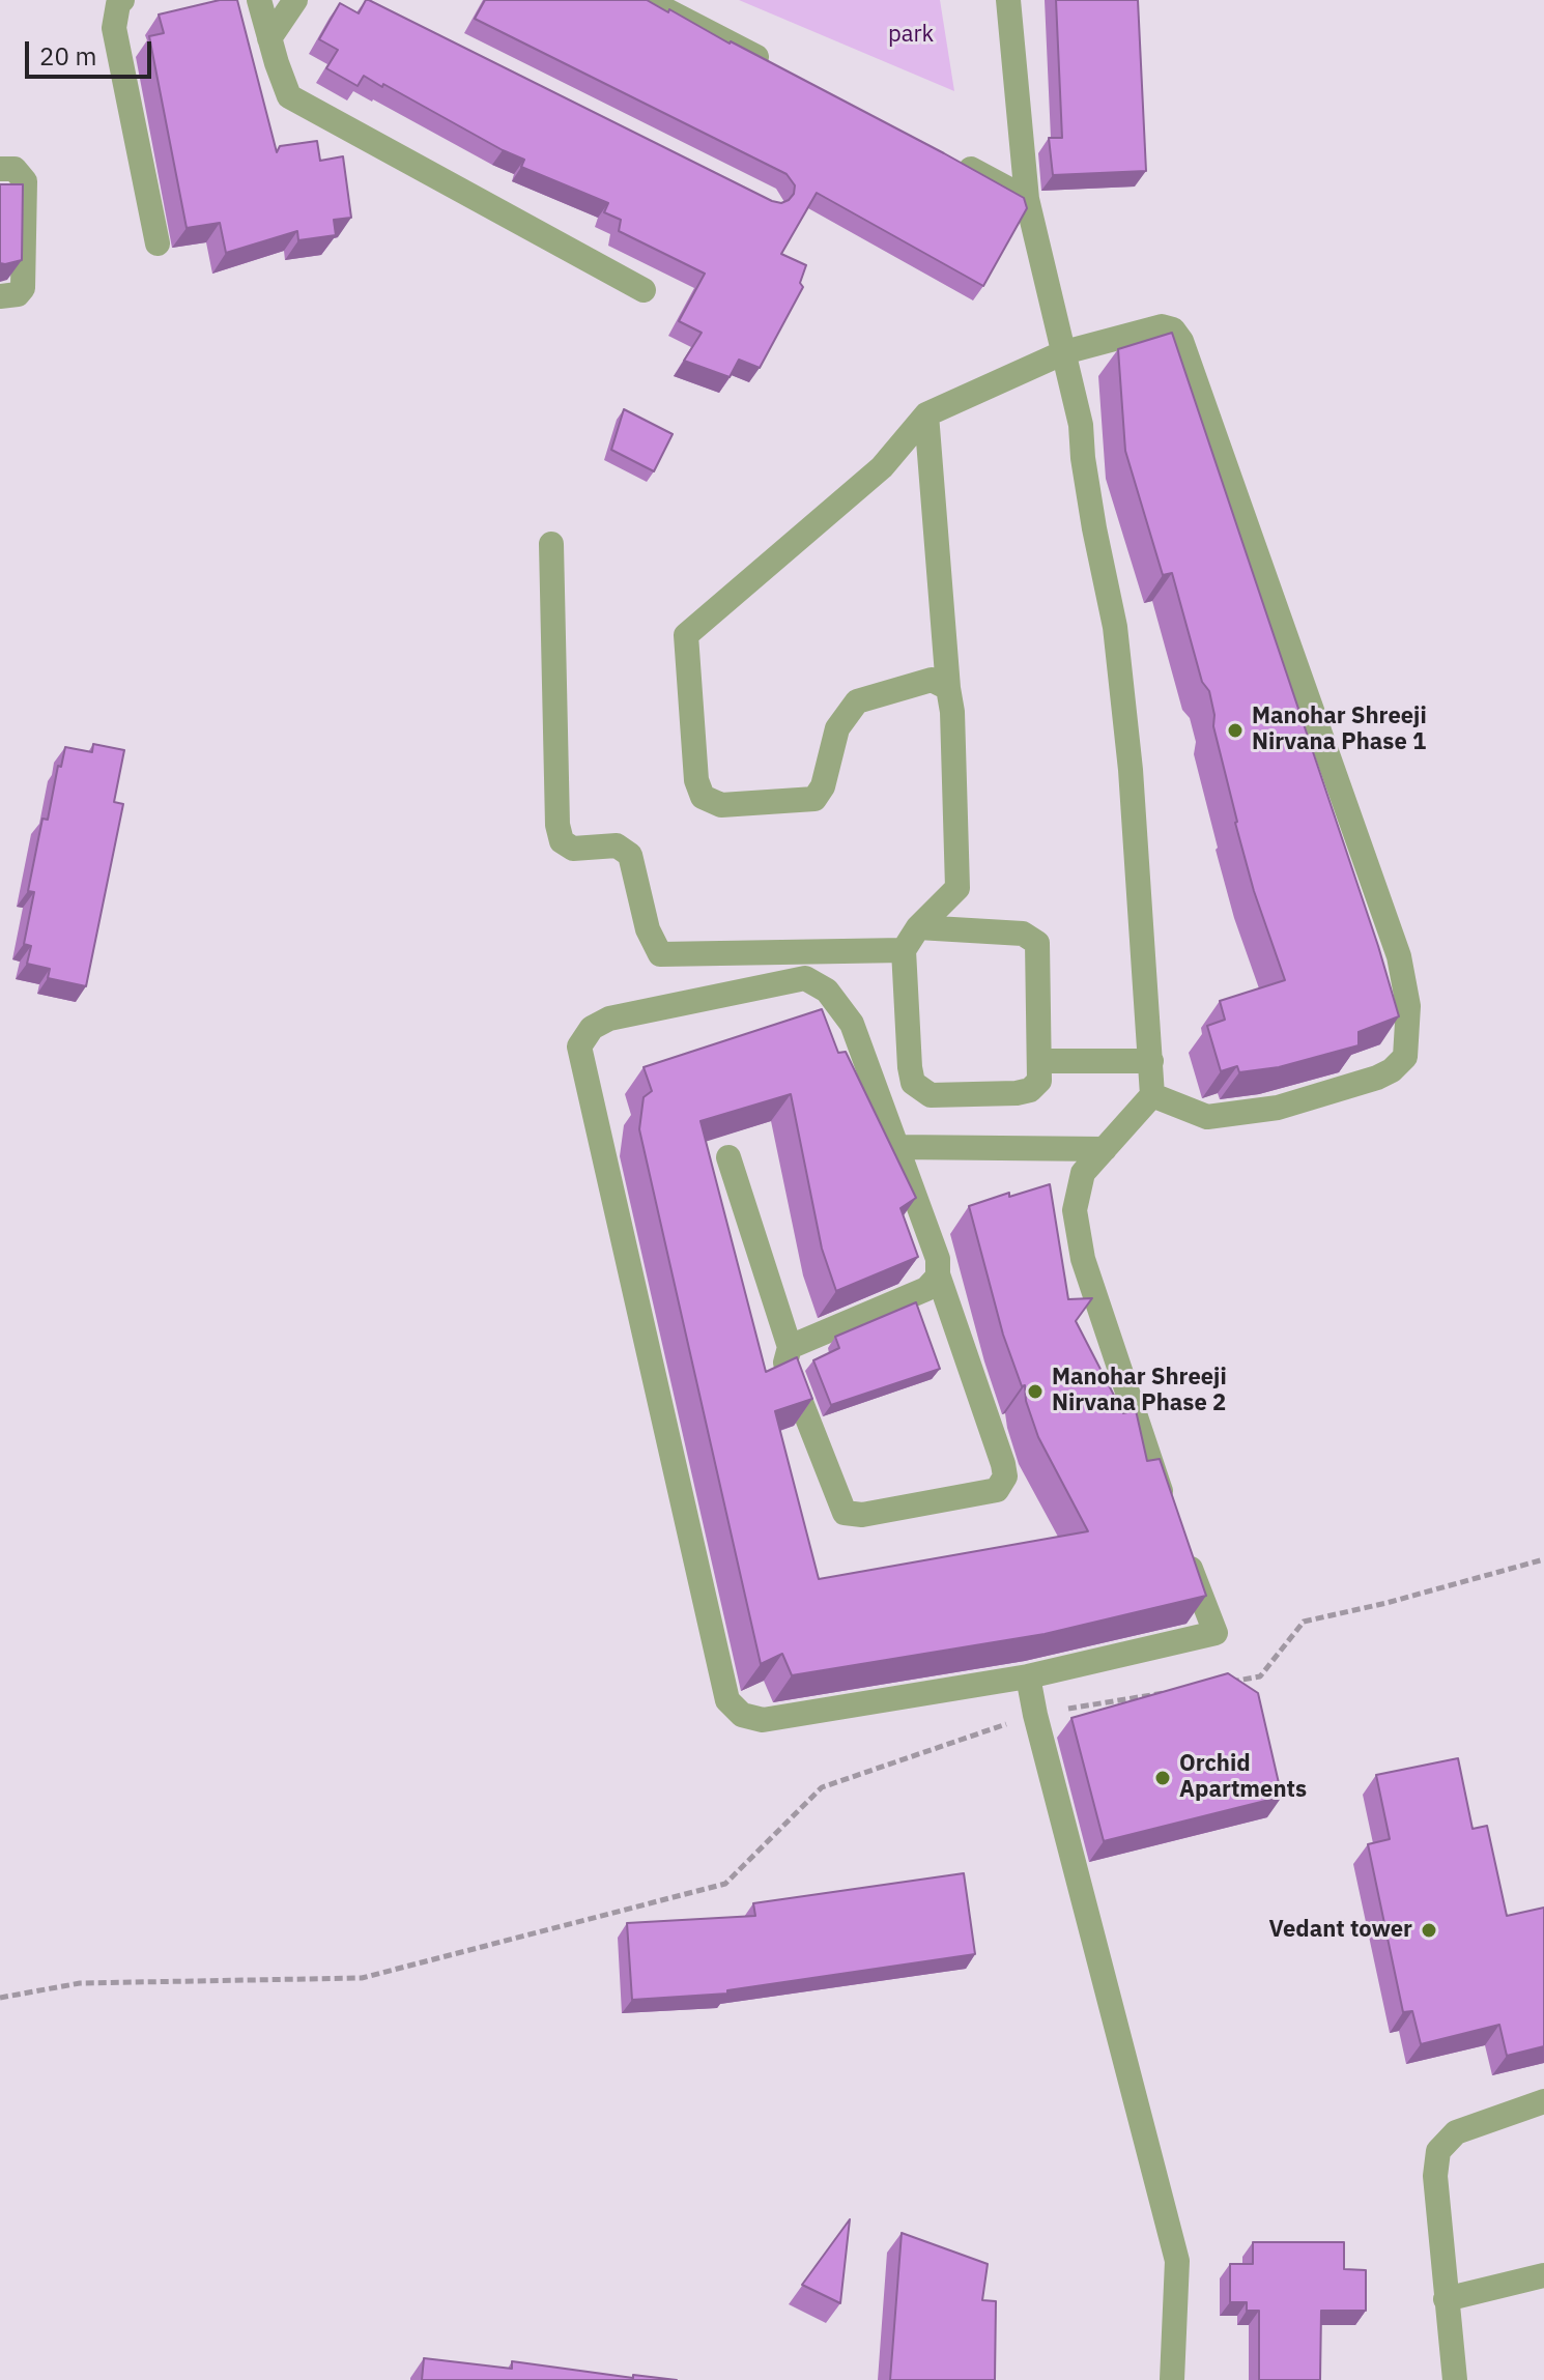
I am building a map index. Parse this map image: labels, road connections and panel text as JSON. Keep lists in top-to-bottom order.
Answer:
{
  "parks": ["park"],
  "places": [
    "Manohar Shreeji Nirvana Phase 1",
    "Manohar Shreeji Nirvana Phase 2",
    "Orchid Apartments",
    "Vedant tower"
  ],
  "scale_bar": "20 m"
}
